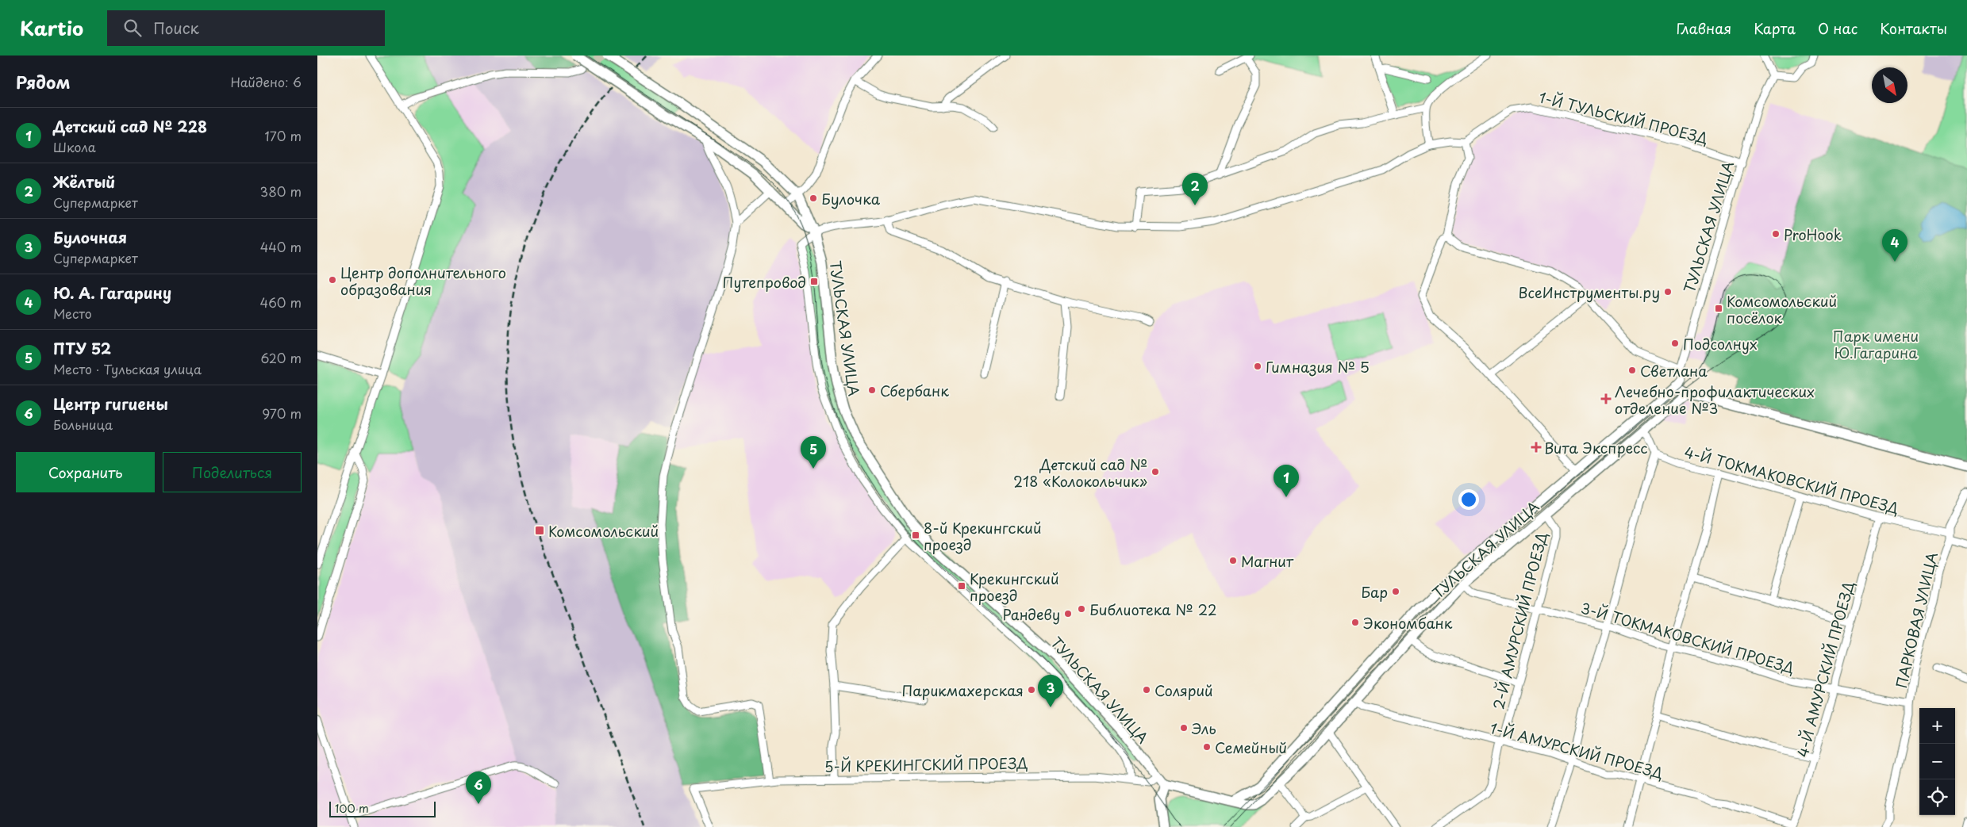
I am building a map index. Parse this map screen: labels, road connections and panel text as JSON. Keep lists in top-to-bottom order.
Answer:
{
  "streets": {
    "street": [
      "1-Й ТУЛЬСКИЙ ПРОЕЗД",
      "ТУЛЬСКАЯ УЛИЦА",
      "4-Й ТОКМАКОВСКИЙ ПРОЕЗД",
      "ПАРКОВАЯ УЛИЦА",
      "2-Й АМУРСКИЙ ПРОЕЗД",
      "3-Й ТОКМАКОВСКИЙ ПРОЕЗД",
      "4-Й АМУРСКИЙ ПРОЕЗД",
      "1-Й АМУРСКИЙ ПРОЕЗД",
      "5-Й КРЕКИНГСКИЙ ПРОЕЗД"
    ]
  },
  "crossings": [
    ["1-Й ТУЛЬСКИЙ ПРОЕЗД", "ТУЛЬСКАЯ УЛИЦА"],
    ["ТУЛЬСКАЯ УЛИЦА", "2-Й АМУРСКИЙ ПРОЕЗД"],
    ["ТУЛЬСКАЯ УЛИЦА", "3-Й ТОКМАКОВСКИЙ ПРОЕЗД"],
    ["ТУЛЬСКАЯ УЛИЦА", "1-Й АМУРСКИЙ ПРОЕЗД"],
    ["ТУЛЬСКАЯ УЛИЦА", "5-Й КРЕКИНГСКИЙ ПРОЕЗД"],
    ["4-Й ТОКМАКОВСКИЙ ПРОЕЗД", "ПАРКОВАЯ УЛИЦА"],
    ["4-Й ТОКМАКОВСКИЙ ПРОЕЗД", "4-Й АМУРСКИЙ ПРОЕЗД"],
    ["ПАРКОВАЯ УЛИЦА", "3-Й ТОКМАКОВСКИЙ ПРОЕЗД"],
    ["2-Й АМУРСКИЙ ПРОЕЗД", "3-Й ТОКМАКОВСКИЙ ПРОЕЗД"],
    ["2-Й АМУРСКИЙ ПРОЕЗД", "1-Й АМУРСКИЙ ПРОЕЗД"],
    ["3-Й ТОКМАКОВСКИЙ ПРОЕЗД", "4-Й АМУРСКИЙ ПРОЕЗД"],
    ["4-Й АМУРСКИЙ ПРОЕЗД", "1-Й АМУРСКИЙ ПРОЕЗД"]
  ],
  "parks": ["Парк имени Ю.Гагарина"],
  "places": {
    "other": [
      "Булочка",
      "ProHook",
      "Центр дополнительного образования",
      "ВсеИнструменты.ру",
      "Подсолнух",
      "Гимназия № 5",
      "Светлана",
      "Сбербанк",
      "Детский сад № 218 «Колокольчик»",
      "Магнит",
      "Бар",
      "Библиотека № 22",
      "Рандеву",
      "Экономбанк",
      "Парикмахерская",
      "Солярий",
      "Эль",
      "Семейный"
    ],
    "transit": [
      "Путепровод",
      "Комсомольский посёлок",
      "Комсомольский",
      "8-й Крекингский проезд",
      "Крекингский проезд"
    ],
    "health": ["Лечебно-профилактических отделение №3", "Вита Экспресс"]
  },
  "scale_bar": "100 m",
  "north": "bottom right",
  "page": {
    "header": "Kartio",
    "search": "Поиск",
    "nav": [
      "Главная",
      "Карта",
      "О нас",
      "Контакты"
    ],
    "heading": ["Рядом", "Найдено: 6"],
    "list": [
      {
        "mark": "1",
        "name": "Детский сад № 228",
        "note": "Школа",
        "value": "170 m"
      },
      {
        "mark": "2",
        "name": "Жёлтый",
        "note": "Супермаркет",
        "value": "380 m"
      },
      {
        "mark": "3",
        "name": "Булочная",
        "note": "Супермаркет",
        "value": "440 m"
      },
      {
        "mark": "4",
        "name": "Ю. А. Гагарину",
        "note": "Место",
        "value": "460 m"
      },
      {
        "mark": "5",
        "name": "ПТУ 52",
        "note": "Место · Тульская улица",
        "value": "620 m"
      },
      {
        "mark": "6",
        "name": "Центр гигиены",
        "note": "Больница",
        "value": "970 m"
      }
    ],
    "pins": [
      "2",
      "4",
      "5",
      "1",
      "3",
      "6"
    ],
    "buttons": ["Сохранить", "Поделиться"],
    "map_buttons": ["+", "−"],
    "scale": "100 m"
  }
}
